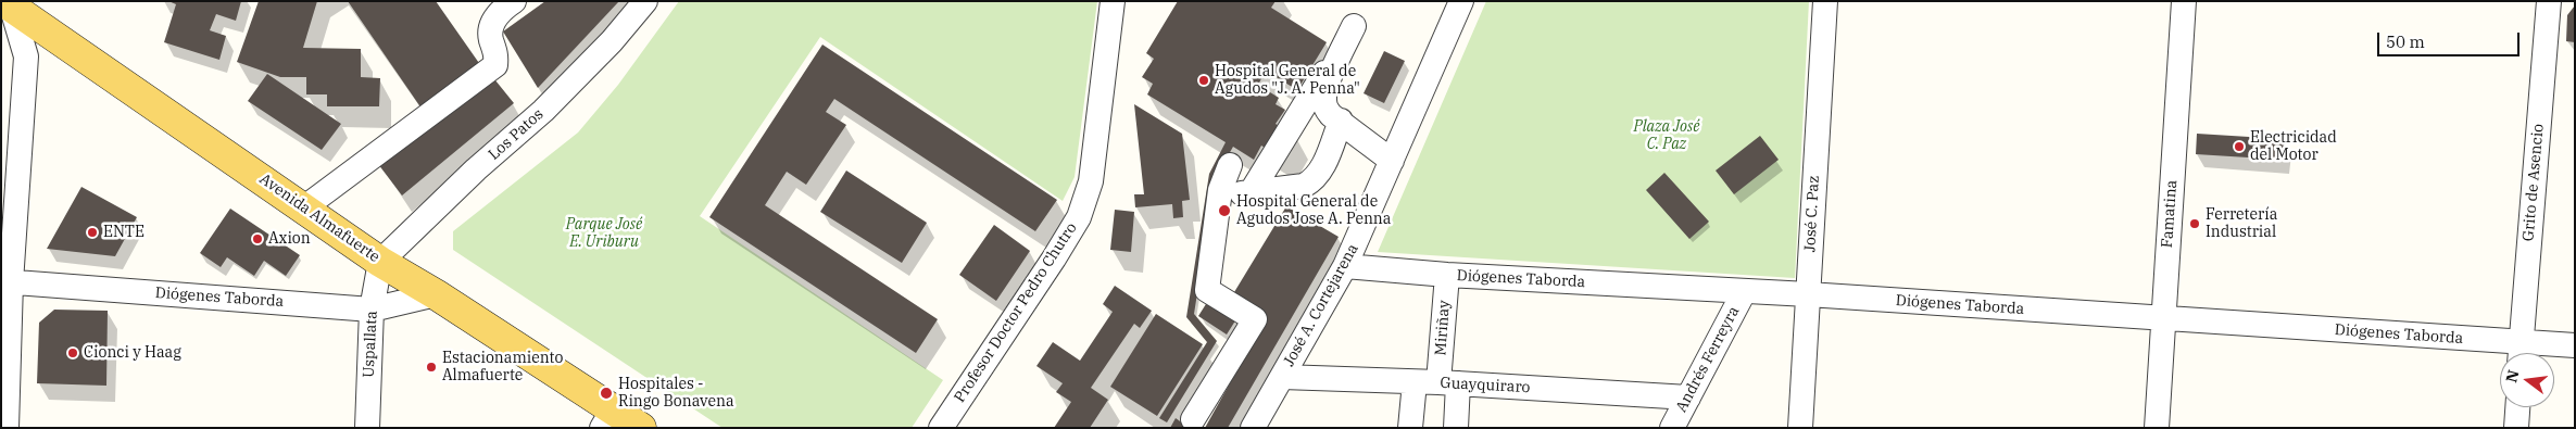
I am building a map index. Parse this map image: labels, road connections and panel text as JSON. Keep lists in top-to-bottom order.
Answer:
{
  "streets": {
    "main road": ["Avenida Almafuerte"],
    "street": [
      "Los Patos",
      "Grito de Asencio",
      "José C. Paz",
      "Famatina",
      "Diógenes Taborda",
      "José A. Cortejarena",
      "Profesor Doctor Pedro Chutro",
      "Miriñay",
      "Uspallata",
      "Andrés Ferreyra",
      "Guayquiraro"
    ]
  },
  "crossings": [
    ["Los Patos", "Avenida Almafuerte"],
    ["Los Patos", "Uspallata"],
    ["Grito de Asencio", "Diógenes Taborda"],
    ["José C. Paz", "Diógenes Taborda"],
    ["Famatina", "Diógenes Taborda"],
    ["Avenida Almafuerte", "Diógenes Taborda"],
    ["Avenida Almafuerte", "Uspallata"],
    ["Diógenes Taborda", "José A. Cortejarena"],
    ["Diógenes Taborda", "Miriñay"],
    ["Diógenes Taborda", "Uspallata"],
    ["Diógenes Taborda", "Andrés Ferreyra"],
    ["José A. Cortejarena", "Guayquiraro"],
    ["Miriñay", "Guayquiraro"],
    ["Andrés Ferreyra", "Guayquiraro"]
  ],
  "parks": ["Plaza José C. Paz", "Parque José E. Uriburu"],
  "places": [
    "Hospital General de Agudos \"J. A. Penna\"",
    "Electricidad del Motor",
    "Hospital General de Agudos Jose A. Penna",
    "Ferretería Industrial",
    "ENTE",
    "Axion",
    "Cionci y Haag",
    "Estacionamiento Almafuerte",
    "Hospitales - Ringo Bonavena"
  ],
  "scale_bar": "50 m",
  "north": "left"
}
